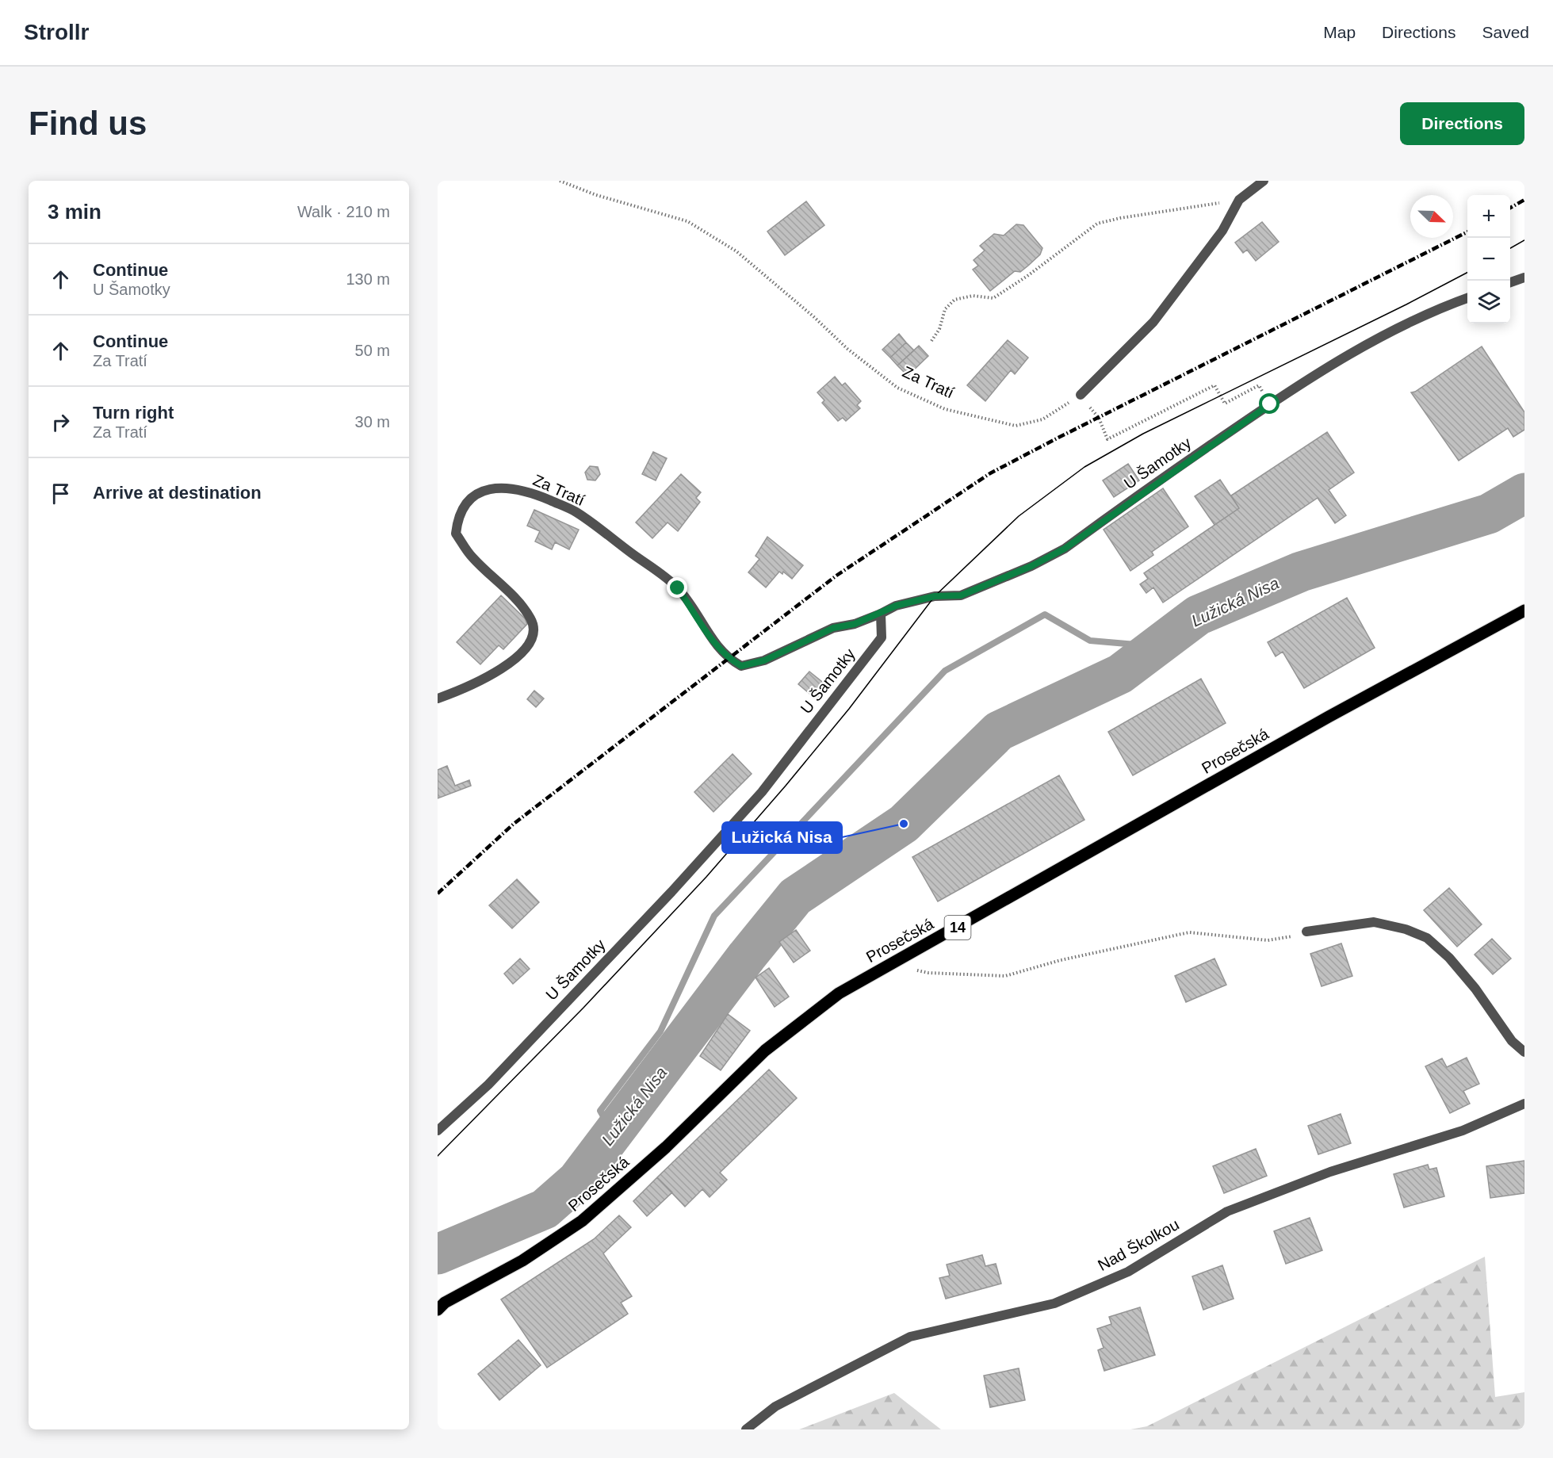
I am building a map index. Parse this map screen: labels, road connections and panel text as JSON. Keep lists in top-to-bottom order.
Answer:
{
  "streets": {
    "main road": ["Prosečská", "14"],
    "street": ["Za Tratí", "U Šamotky", "Nad Školkou"]
  },
  "crossings": [
    ["Za Tratí", "U Šamotky"]
  ],
  "water": ["Lužická Nisa"],
  "places": ["Lužická Nisa"],
  "north": "bottom right",
  "page": {
    "header": "Strollr",
    "nav": ["Map", "Directions", "Saved"],
    "buttons": "Directions",
    "title": "Find us",
    "heading": ["3 min", "Walk · 210 m"],
    "map_buttons": ["+", "−"],
    "list": [
      ["Continue", "U Šamotky", "130 m"],
      ["Continue", "Za Tratí", "50 m"],
      ["Turn right", "Za Tratí", "30 m"],
      "Arrive at destination"
    ]
  }
}
